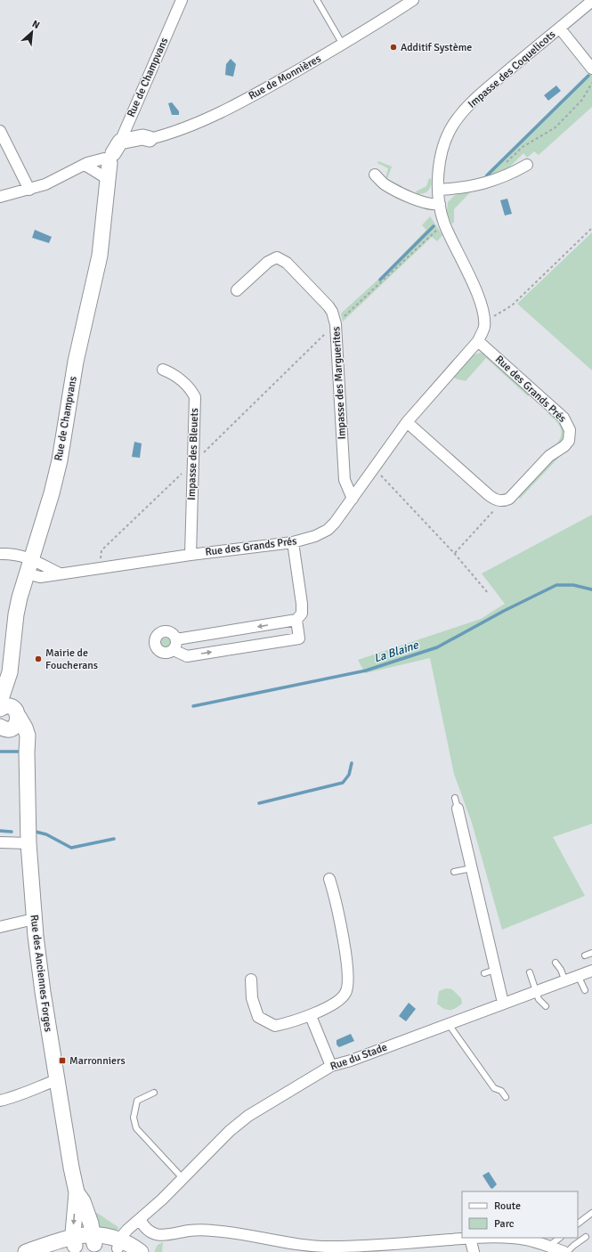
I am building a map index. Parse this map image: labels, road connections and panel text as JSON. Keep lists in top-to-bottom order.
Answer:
{
  "streets": {
    "street": [
      "Impasse des Coquelicots",
      "Rue de Champvans",
      "Rue de Monnières",
      "Impasse des Marguerites",
      "Rue des Grands Prés",
      "Impasse des Bleuets",
      "Rue des Anciennes Forges",
      "Rue du Stade"
    ]
  },
  "crossings": [
    ["Impasse des Coquelicots", "Rue des Grands Prés"],
    ["Rue de Champvans", "Rue de Monnières"],
    ["Rue de Champvans", "Rue des Grands Prés"],
    ["Rue de Champvans", "Rue des Anciennes Forges"],
    ["Impasse des Marguerites", "Rue des Grands Prés"],
    ["Rue des Grands Prés", "Impasse des Bleuets"]
  ],
  "water": ["La Blaine"],
  "places": {
    "other": ["Additif Système", "Mairie de Foucherans"],
    "transit": ["Marronniers"]
  },
  "legend": ["Route", "Parc"],
  "north": "top right"
}
